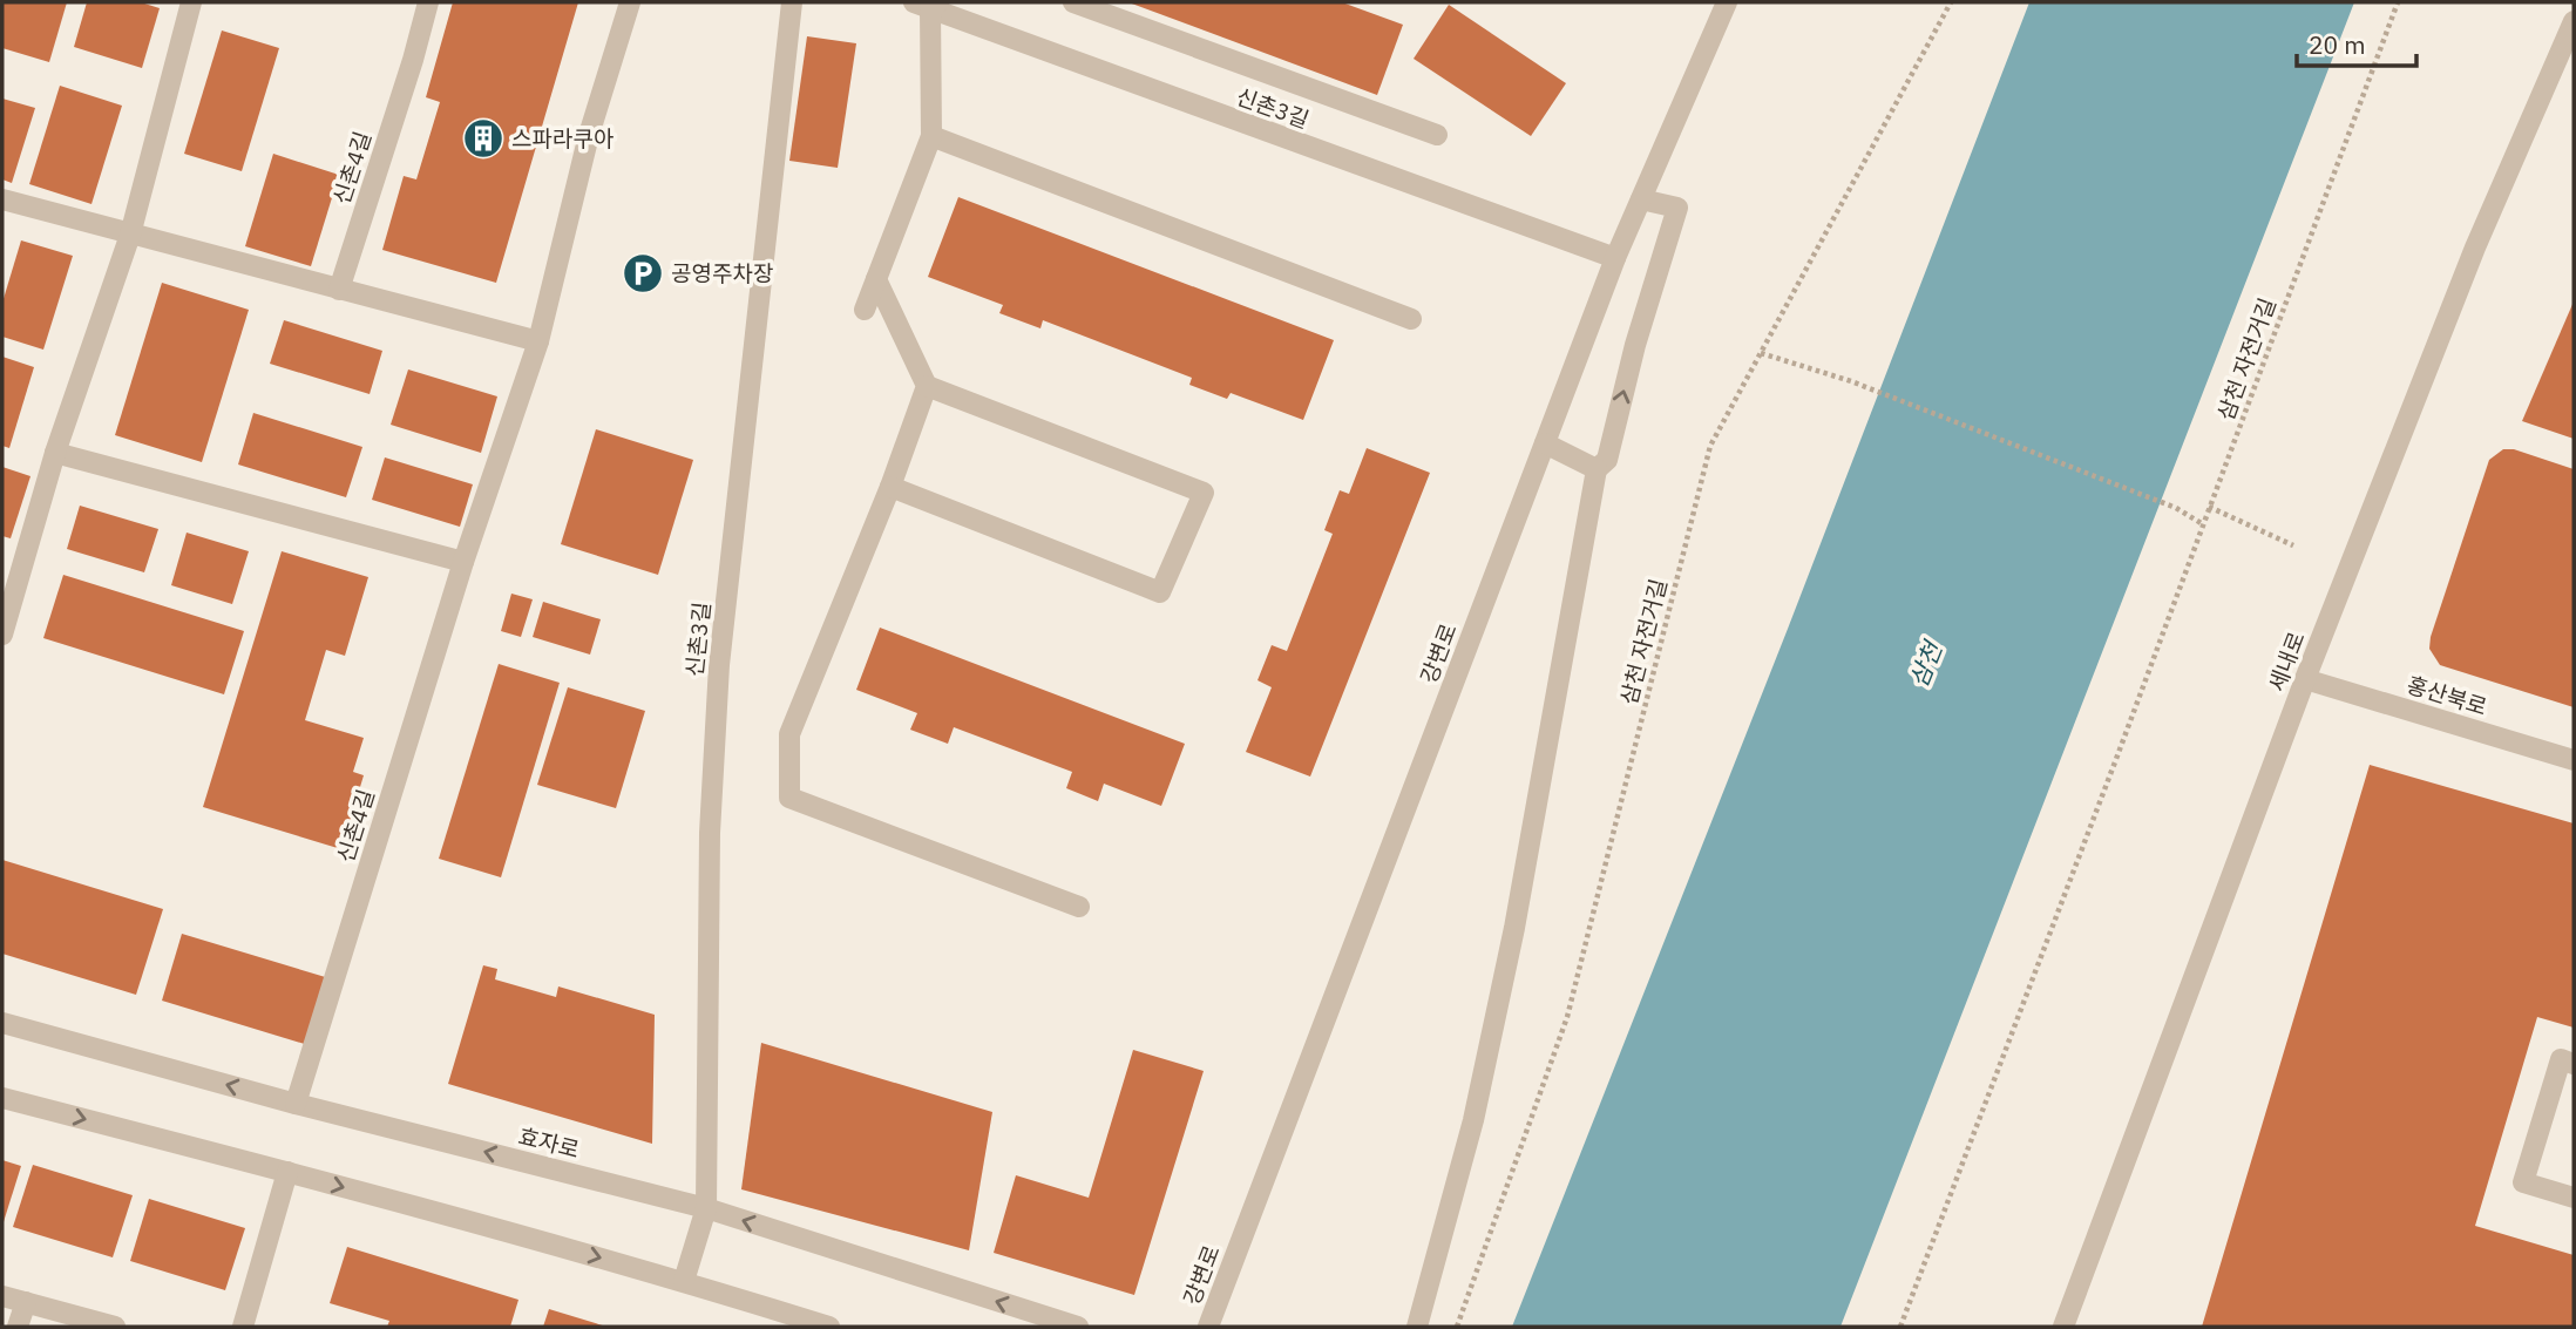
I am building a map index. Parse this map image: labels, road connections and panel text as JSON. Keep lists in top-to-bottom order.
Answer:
{
  "streets": {
    "street": [
      "신촌3길",
      "신촌4길",
      "강변로",
      "세내로",
      "홍산북로",
      "효자로"
    ],
    "path": ["삼천 자전거길"]
  },
  "crossings": [
    ["신촌3길", "강변로"],
    ["신촌3길", "효자로"],
    ["신촌4길", "효자로"],
    ["세내로", "홍산북로"]
  ],
  "water": ["삼천"],
  "places": {
    "building": ["스파라쿠아"],
    "parking": ["공영주차장"]
  },
  "scale_bar": "20 m"
}
